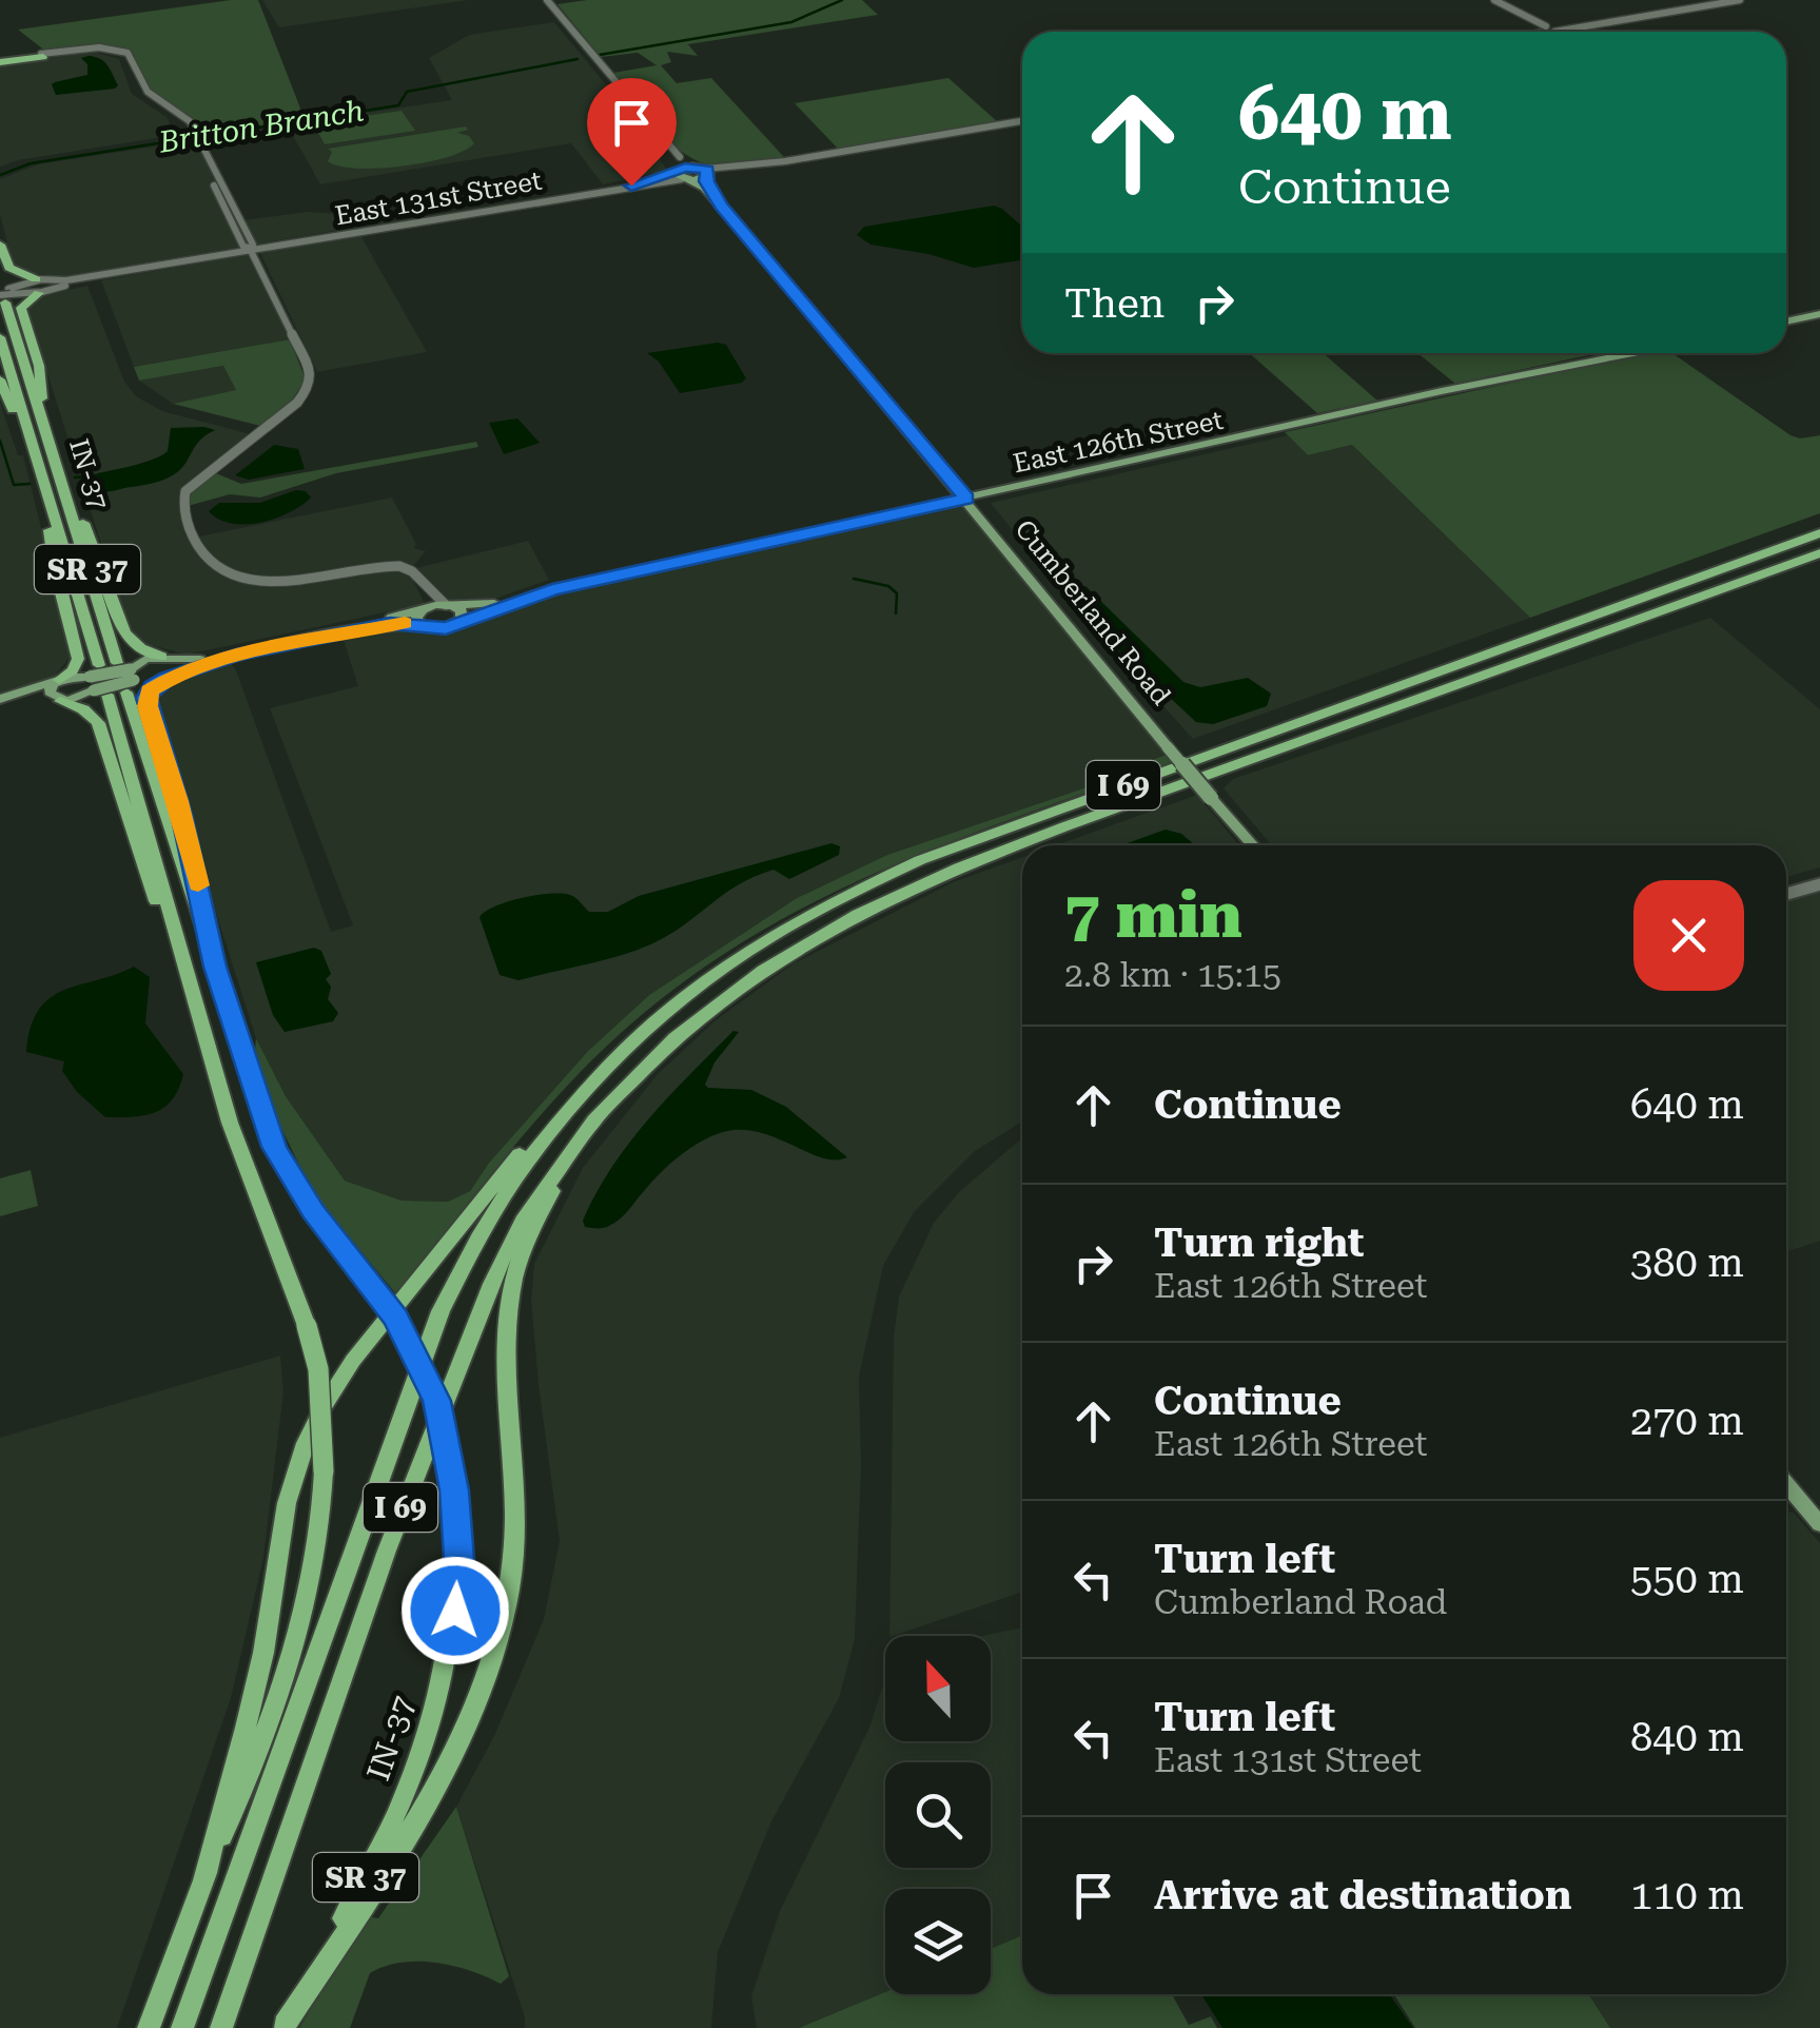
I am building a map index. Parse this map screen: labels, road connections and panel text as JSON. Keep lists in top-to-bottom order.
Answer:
{
  "streets": {
    "highway": ["IN-37", "SR 37", "I 69"],
    "main road": ["East 126th Street", "Cumberland Road"],
    "street": ["East 131st Street"]
  },
  "crossings": [
    ["East 131st Street", "Cumberland Road"],
    ["East 126th Street", "Cumberland Road"]
  ],
  "water": ["Britton Branch"],
  "north": "top",
  "page": {
    "turn": ["640 m", "Continue"],
    "then": "Then",
    "heading": ["7 min", "2.8 km · 15:15"],
    "list": [
      {
        "name": "Continue",
        "value": "640 m"
      },
      {
        "name": "Turn right",
        "note": "East 126th Street",
        "value": "380 m"
      },
      {
        "name": "Continue",
        "note": "East 126th Street",
        "value": "270 m"
      },
      {
        "name": "Turn left",
        "note": "Cumberland Road",
        "value": "550 m"
      },
      {
        "name": "Turn left",
        "note": "East 131st Street",
        "value": "840 m"
      },
      {
        "name": "Arrive at destination",
        "value": "110 m"
      }
    ]
  }
}
